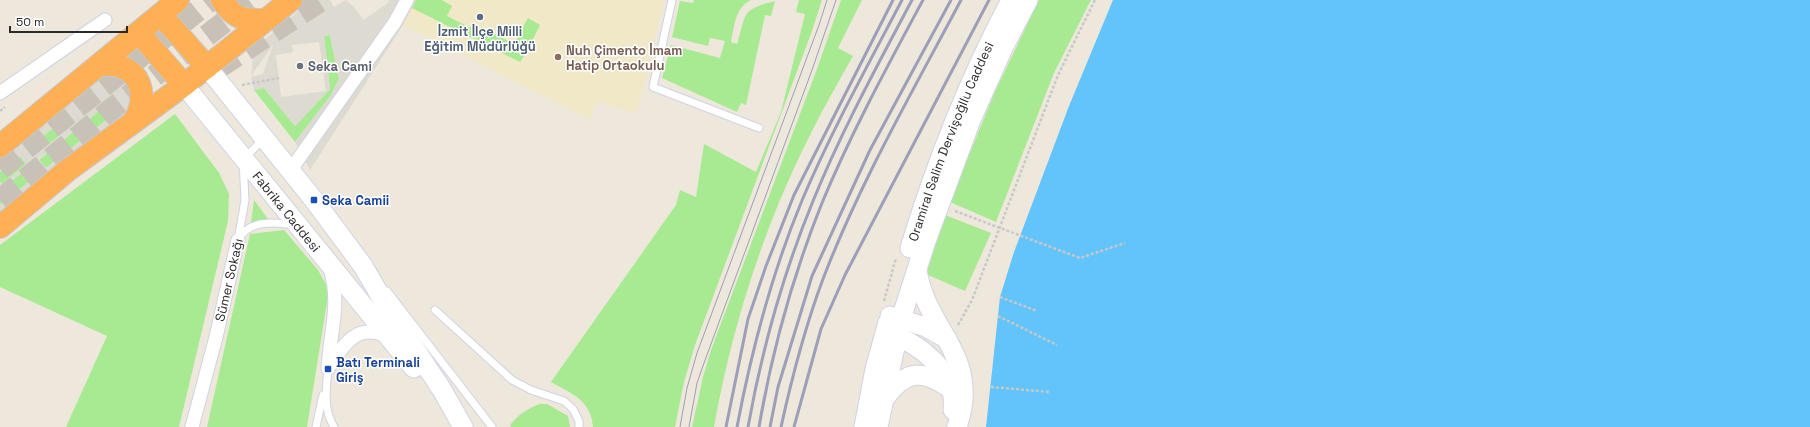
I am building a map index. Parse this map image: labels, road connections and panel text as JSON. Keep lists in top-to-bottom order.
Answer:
{
  "streets": {
    "main road": ["Oramiral Salim Dervişoğllu Caddesi", "Fabrika Caddesi"],
    "street": ["Sümer Sokağı"]
  },
  "crossings": [
    ["Fabrika Caddesi", "Sümer Sokağı"]
  ],
  "places": {
    "other": ["İzmit İlçe Milli Eğitim Müdürlüğü", "Nuh Çimento İmam Hatip Ortaokulu", "Seka Cami"],
    "transit": ["Seka Camii", "Batı Terminali Giriş"]
  },
  "scale_bar": "50 m"
}
